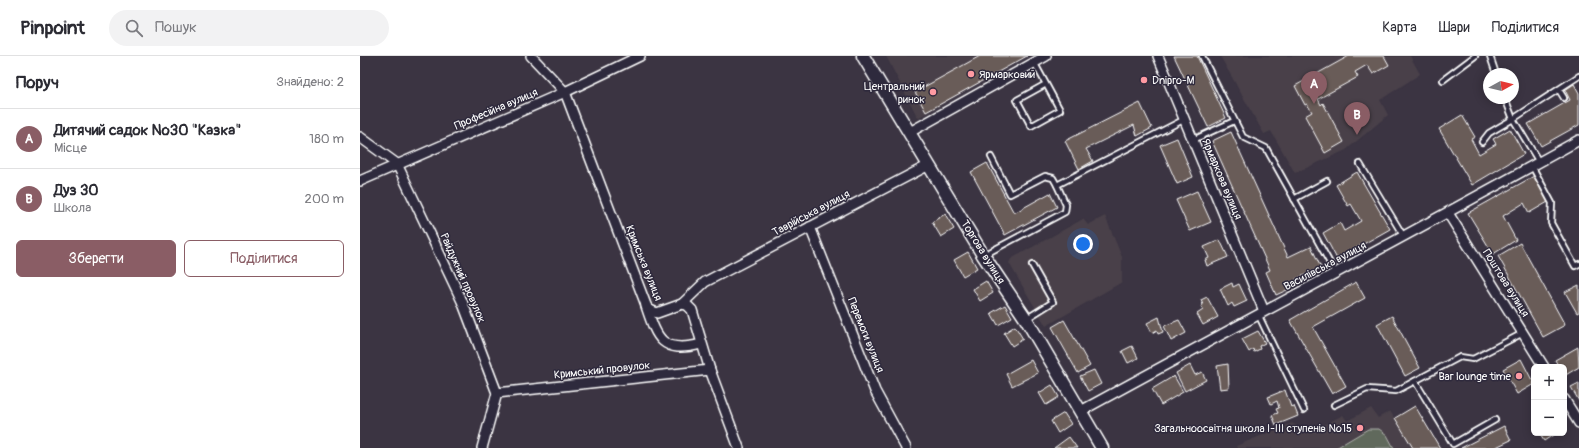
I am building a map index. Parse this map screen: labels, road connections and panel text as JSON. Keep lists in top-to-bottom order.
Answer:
{
  "streets": {
    "street": [
      "Професійна вулиця",
      "Ярмаркова вулиця",
      "Таврійська вулиця",
      "Торгова вулиця",
      "Кримська вулиця",
      "Василівська вулиця",
      "Райдужний провулок",
      "Поштова вулиця",
      "Перемоги вулиця",
      "Кримський провулок"
    ]
  },
  "crossings": [
    ["Професійна вулиця", "Кримська вулиця"],
    ["Професійна вулиця", "Райдужний провулок"],
    ["Ярмаркова вулиця", "Василівська вулиця"],
    ["Таврійська вулиця", "Торгова вулиця"],
    ["Таврійська вулиця", "Кримська вулиця"],
    ["Таврійська вулиця", "Перемоги вулиця"],
    ["Торгова вулиця", "Василівська вулиця"],
    ["Василівська вулиця", "Поштова вулиця"],
    ["Райдужний провулок", "Кримський провулок"]
  ],
  "places": [
    "Ярмарковий",
    "Dnipro-M",
    "Центральний ринок",
    "Bar lounge time",
    "Загальноосвітня школа І-ІІІ ступенів №15"
  ],
  "north": "right",
  "page": {
    "header": "Pinpoint",
    "search": "Пошук",
    "nav": ["Карта", "Шари", "Поділитися"],
    "heading": ["Поруч", "Знайдено: 2"],
    "pins": ["A", "B"],
    "list": [
      {
        "mark": "A",
        "name": "Дитячий садок №30 \"Казка\"",
        "note": "Місце",
        "value": "180 m"
      },
      {
        "mark": "B",
        "name": "Дуз 30",
        "note": "Школа",
        "value": "200 m"
      }
    ],
    "buttons": ["Зберегти", "Поділитися"],
    "map_buttons": ["+", "−"]
  }
}
